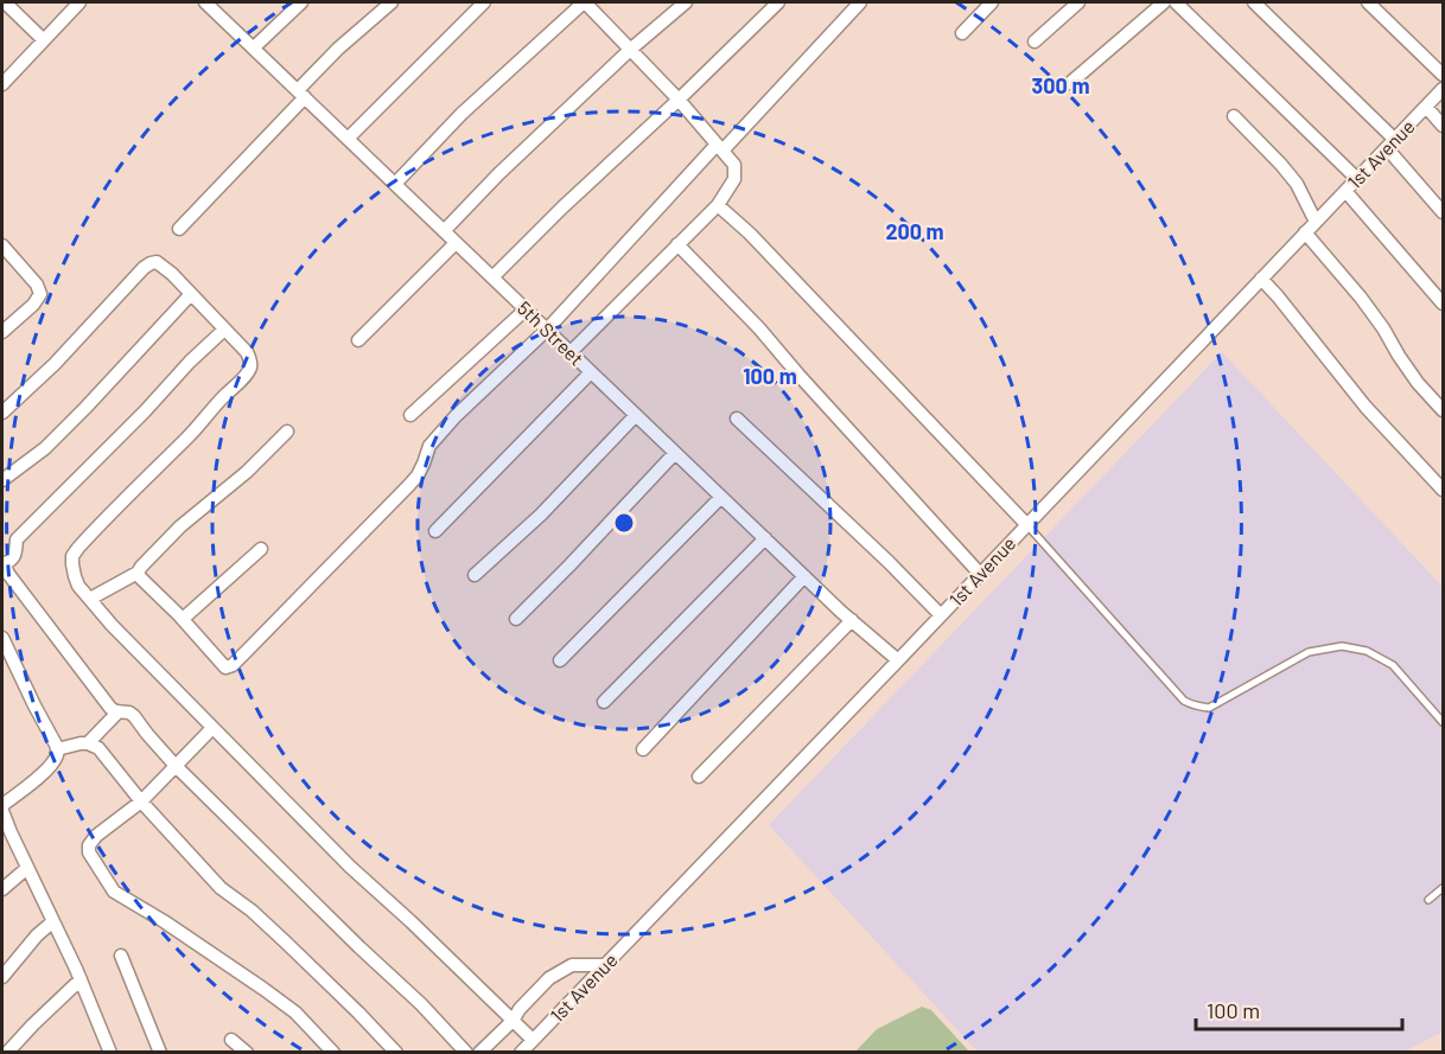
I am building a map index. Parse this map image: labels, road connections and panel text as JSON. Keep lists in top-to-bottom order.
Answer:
{
  "streets": {
    "street": ["1st Avenue", "5th Street"]
  },
  "crossings": [
    ["1st Avenue", "5th Street"]
  ],
  "scale_bar": "100 m",
  "rings": ["300 m", "200 m", "100 m"]
}
